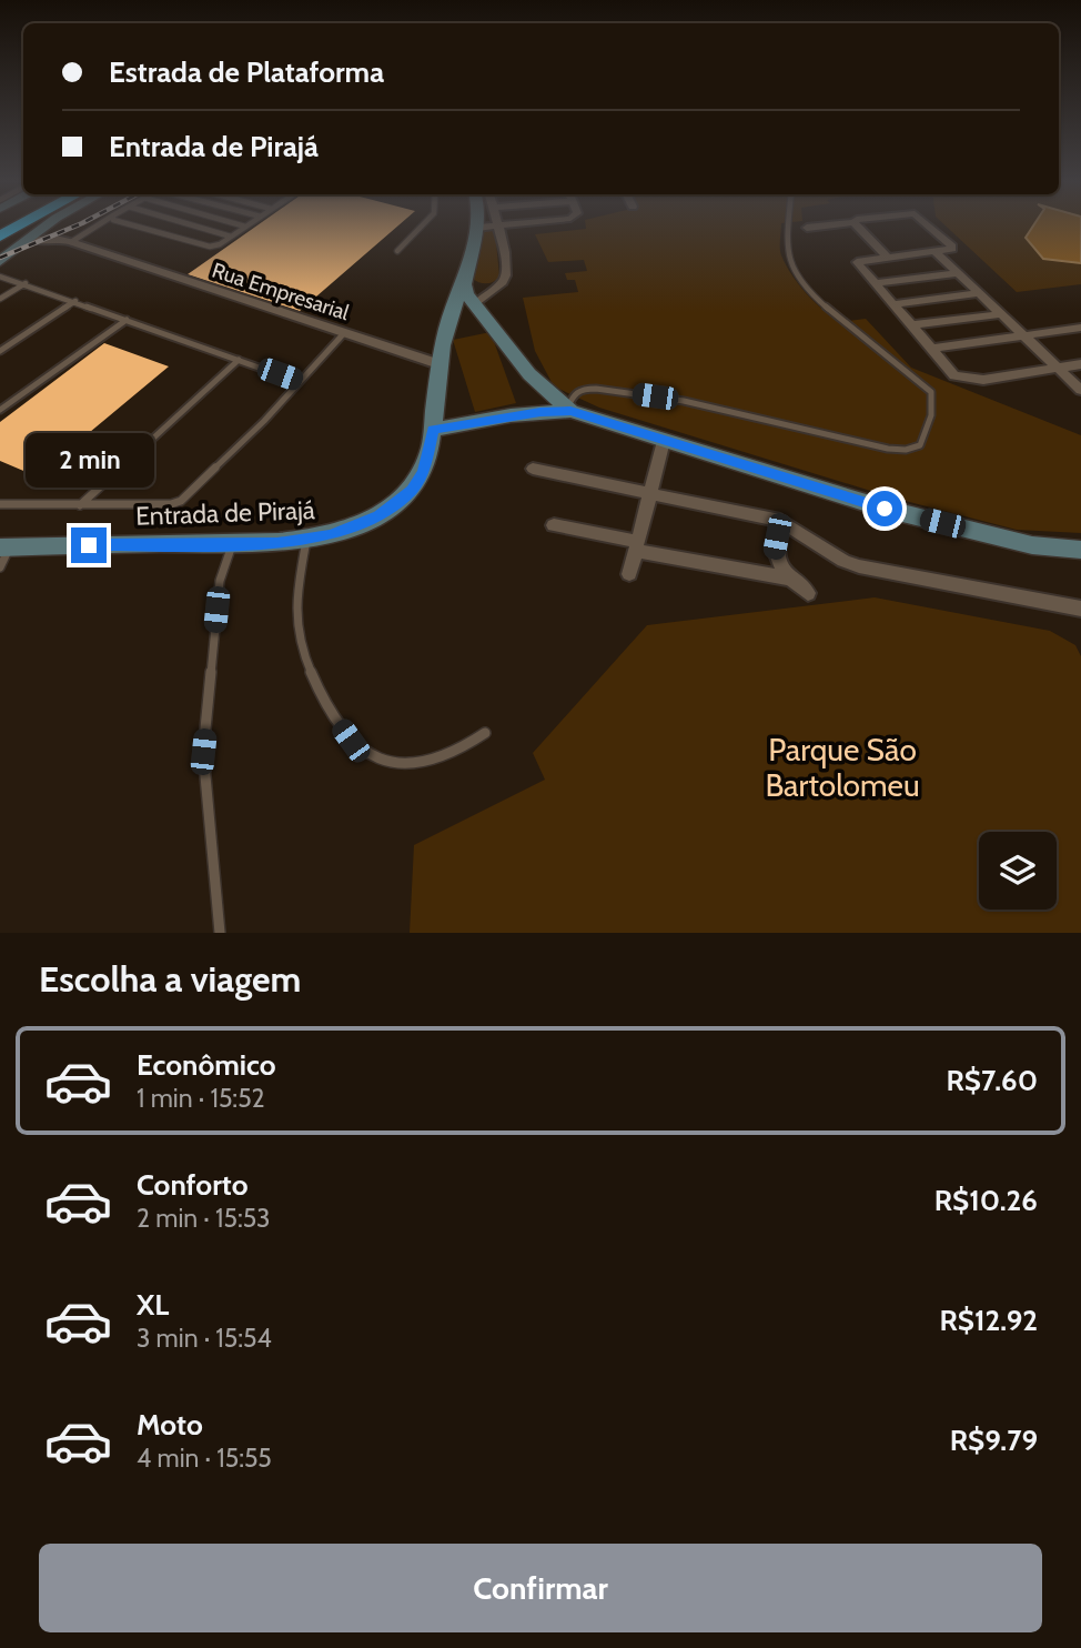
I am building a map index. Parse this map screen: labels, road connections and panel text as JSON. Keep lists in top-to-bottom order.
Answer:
{
  "streets": {
    "main road": ["Entrada de Pirajá"],
    "street": ["Rua Empresarial"]
  },
  "crossings": [
    ["Rua Empresarial", "Entrada de Pirajá"]
  ],
  "parks": ["Parque São Bartolomeu"],
  "page": {
    "banner": ["Estrada de Plataforma", "Entrada de Pirajá"],
    "bubble": "2 min",
    "heading": "Escolha a viagem",
    "list": [
      {
        "name": "Econômico",
        "note": "1 min · 15:52",
        "value": "R$7.60"
      },
      {
        "name": "Conforto",
        "note": "2 min · 15:53",
        "value": "R$10.26"
      },
      {
        "name": "XL",
        "note": "3 min · 15:54",
        "value": "R$12.92"
      },
      {
        "name": "Moto",
        "note": "4 min · 15:55",
        "value": "R$9.79"
      }
    ],
    "buttons": "Confirmar"
  }
}
